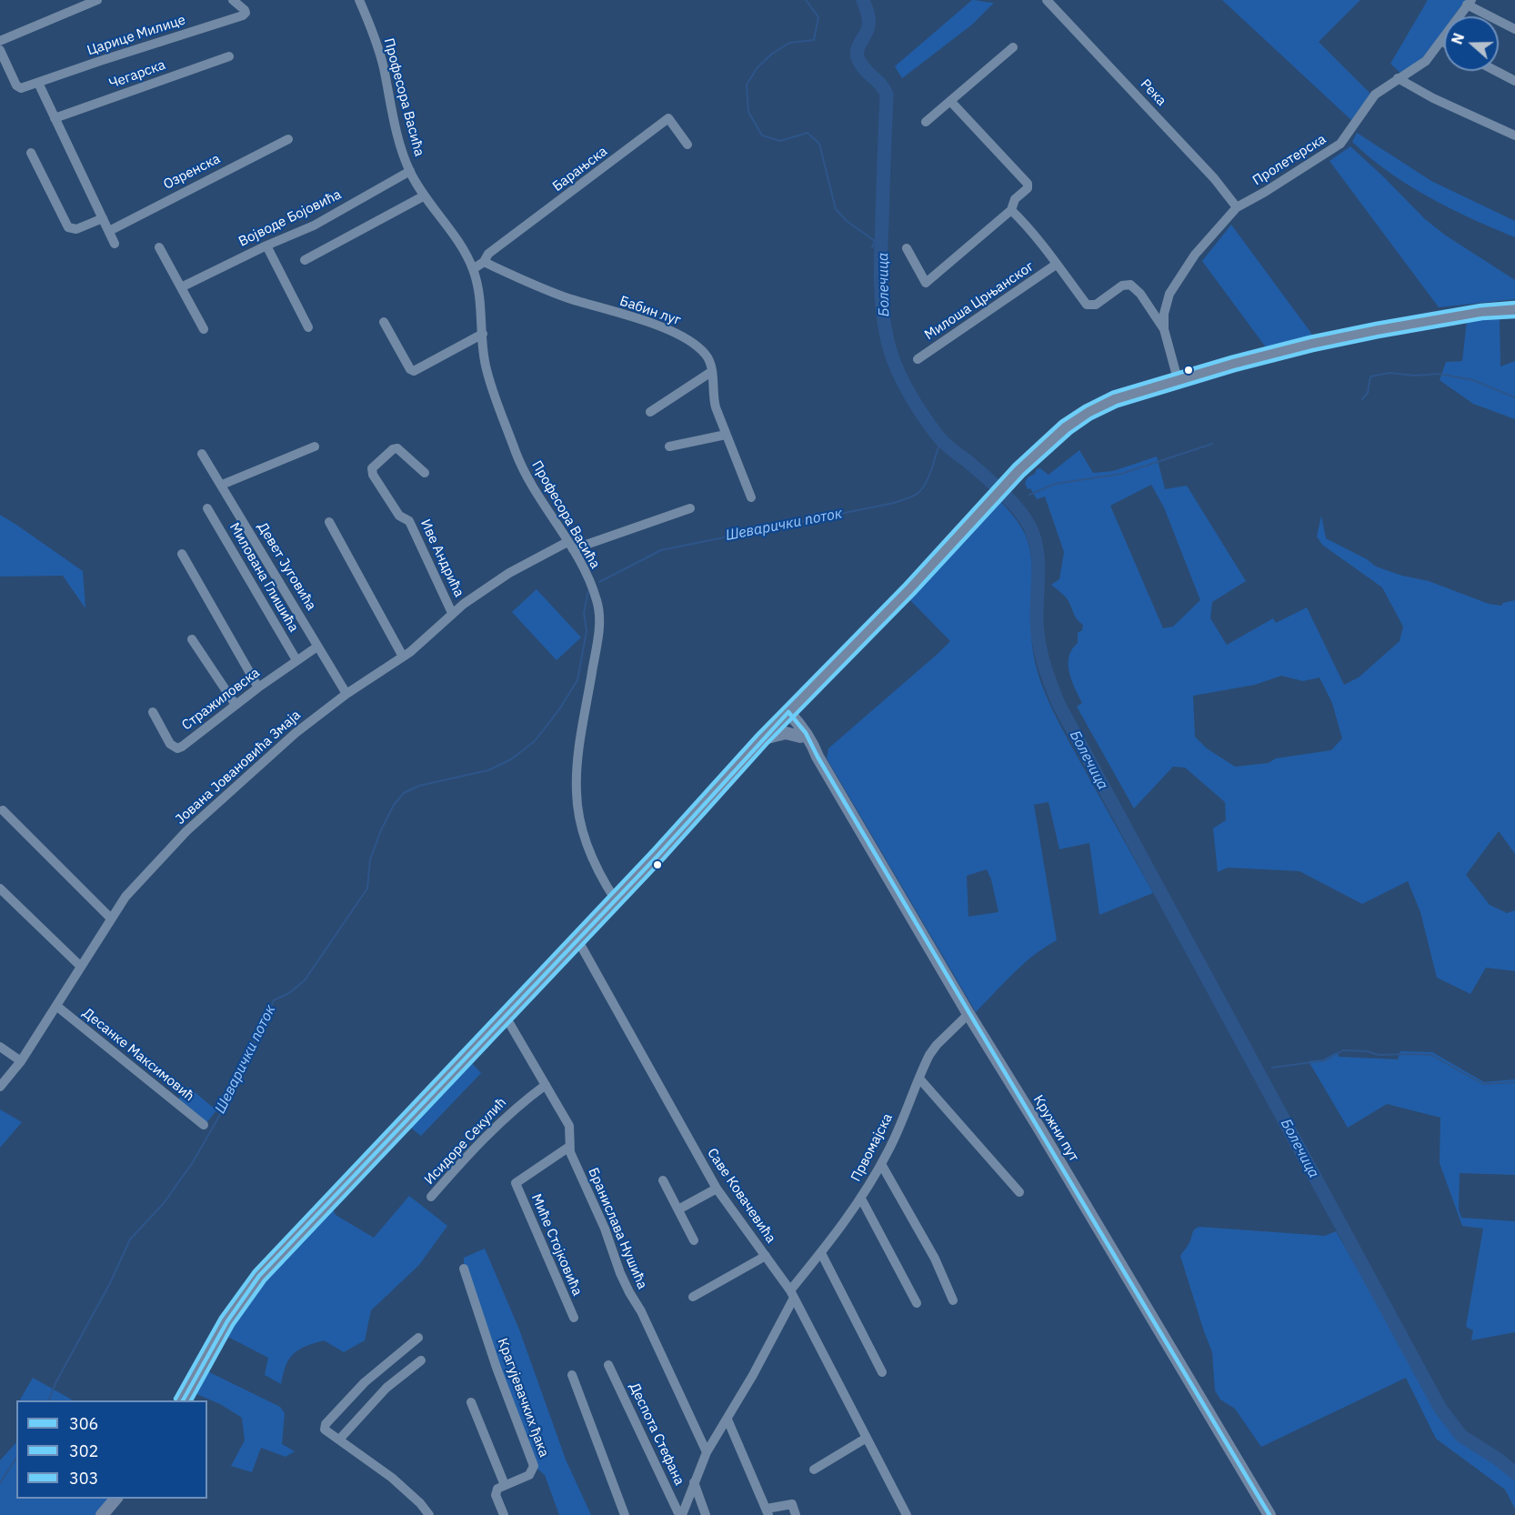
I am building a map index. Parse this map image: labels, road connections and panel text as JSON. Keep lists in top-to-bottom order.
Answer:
{
  "streets": {
    "main road": ["Кружни пут"],
    "street": [
      "Царице Милице",
      "Чегарска",
      "Река",
      "Професора Васића",
      "Пролетерска",
      "Барањска",
      "Озренска",
      "Војводе Бојовића",
      "Милоша Црњанског",
      "Бабин луг",
      "Иве Андрића",
      "Девет Југовића",
      "Милована Глишића",
      "Стражиловска",
      "Јована Јовановића Змаја",
      "Десанке Максимовић",
      "Исидоре Секулић",
      "Првомајска",
      "Саве Ковачевића",
      "Бранислава Нушића",
      "Миће Стојковића",
      "Крагујевачких ђака",
      "Деспота Стефана"
    ]
  },
  "crossings": [
    ["Река", "Пролетерска"],
    ["Професора Васића", "Војводе Бојовића"],
    ["Професора Васића", "Јована Јовановића Змаја"],
    ["Барањска", "Бабин луг"],
    ["Иве Андрића", "Јована Јовановића Змаја"],
    ["Девет Југовића", "Стражиловска"],
    ["Девет Југовића", "Јована Јовановића Змаја"],
    ["Милована Глишића", "Стражиловска"],
    ["Јована Јовановића Змаја", "Десанке Максимовић"],
    ["Кружни пут", "Првомајска"],
    ["Исидоре Секулић", "Бранислава Нушића"],
    ["Првомајска", "Саве Ковачевића"],
    ["Првомајска", "Бранислава Нушића"],
    ["Првомајска", "Деспота Стефана"],
    ["Бранислава Нушића", "Миће Стојковића"]
  ],
  "water": ["Болечица", "Шеварички поток"],
  "lines": ["transit line 303", "transit line 302", "transit line 306"],
  "legend": ["306", "302", "303"],
  "north": "left"
}
